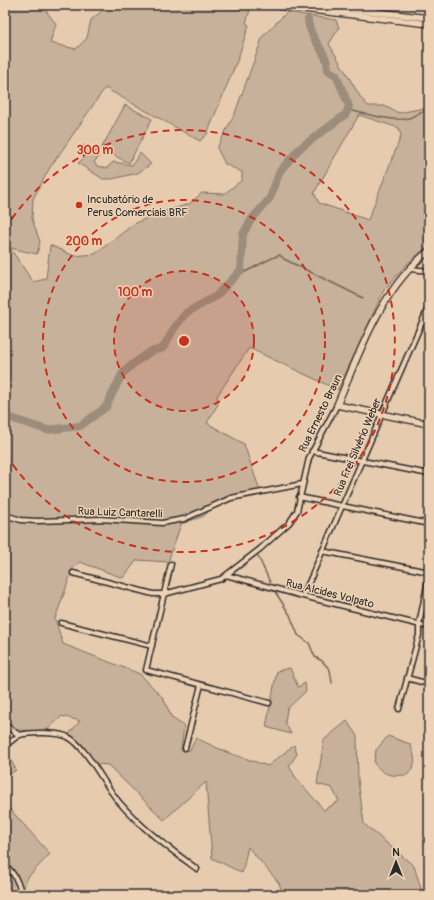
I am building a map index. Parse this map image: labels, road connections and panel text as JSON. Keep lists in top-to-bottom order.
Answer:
{
  "streets": {
    "street": [
      "Rua Ernesto Braun",
      "Rua Frei Silvério Weber",
      "Rua Luiz Cantarelli",
      "Rua Alcides Volpato"
    ]
  },
  "crossings": [
    ["Rua Ernesto Braun", "Rua Luiz Cantarelli"],
    ["Rua Ernesto Braun", "Rua Alcides Volpato"],
    ["Rua Frei Silvério Weber", "Rua Alcides Volpato"]
  ],
  "places": ["Incubatório de Perus Comerciais BRF"],
  "north": "top",
  "rings": ["300 m", "200 m", "100 m"]
}
